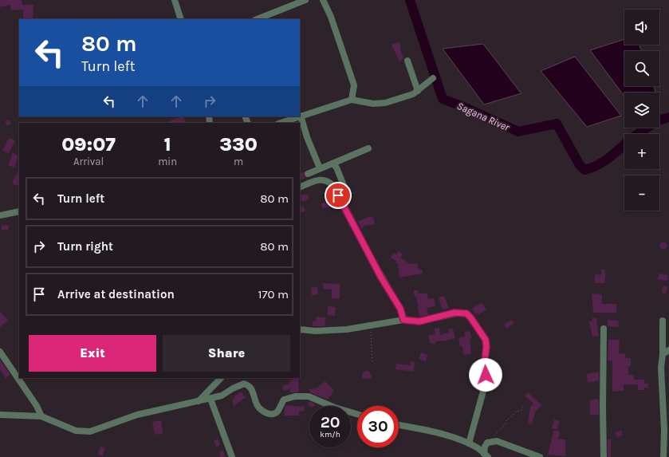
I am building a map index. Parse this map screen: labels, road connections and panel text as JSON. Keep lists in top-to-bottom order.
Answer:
{
  "water": ["Sagana River"],
  "page": {
    "map_buttons": ["+", "−"],
    "turn": ["80 m", "Turn left"],
    "eta": [
      "09:07",
      "Arrival",
      "1",
      "min",
      "330",
      "m"
    ],
    "list": [
      {
        "name": "Turn left",
        "value": "80 m"
      },
      {
        "name": "Turn right",
        "value": "80 m"
      },
      {
        "name": "Arrive at destination",
        "value": "170 m"
      }
    ],
    "buttons": ["Exit", "Share"],
    "speed": "20 km/h",
    "limit": "30"
  }
}
